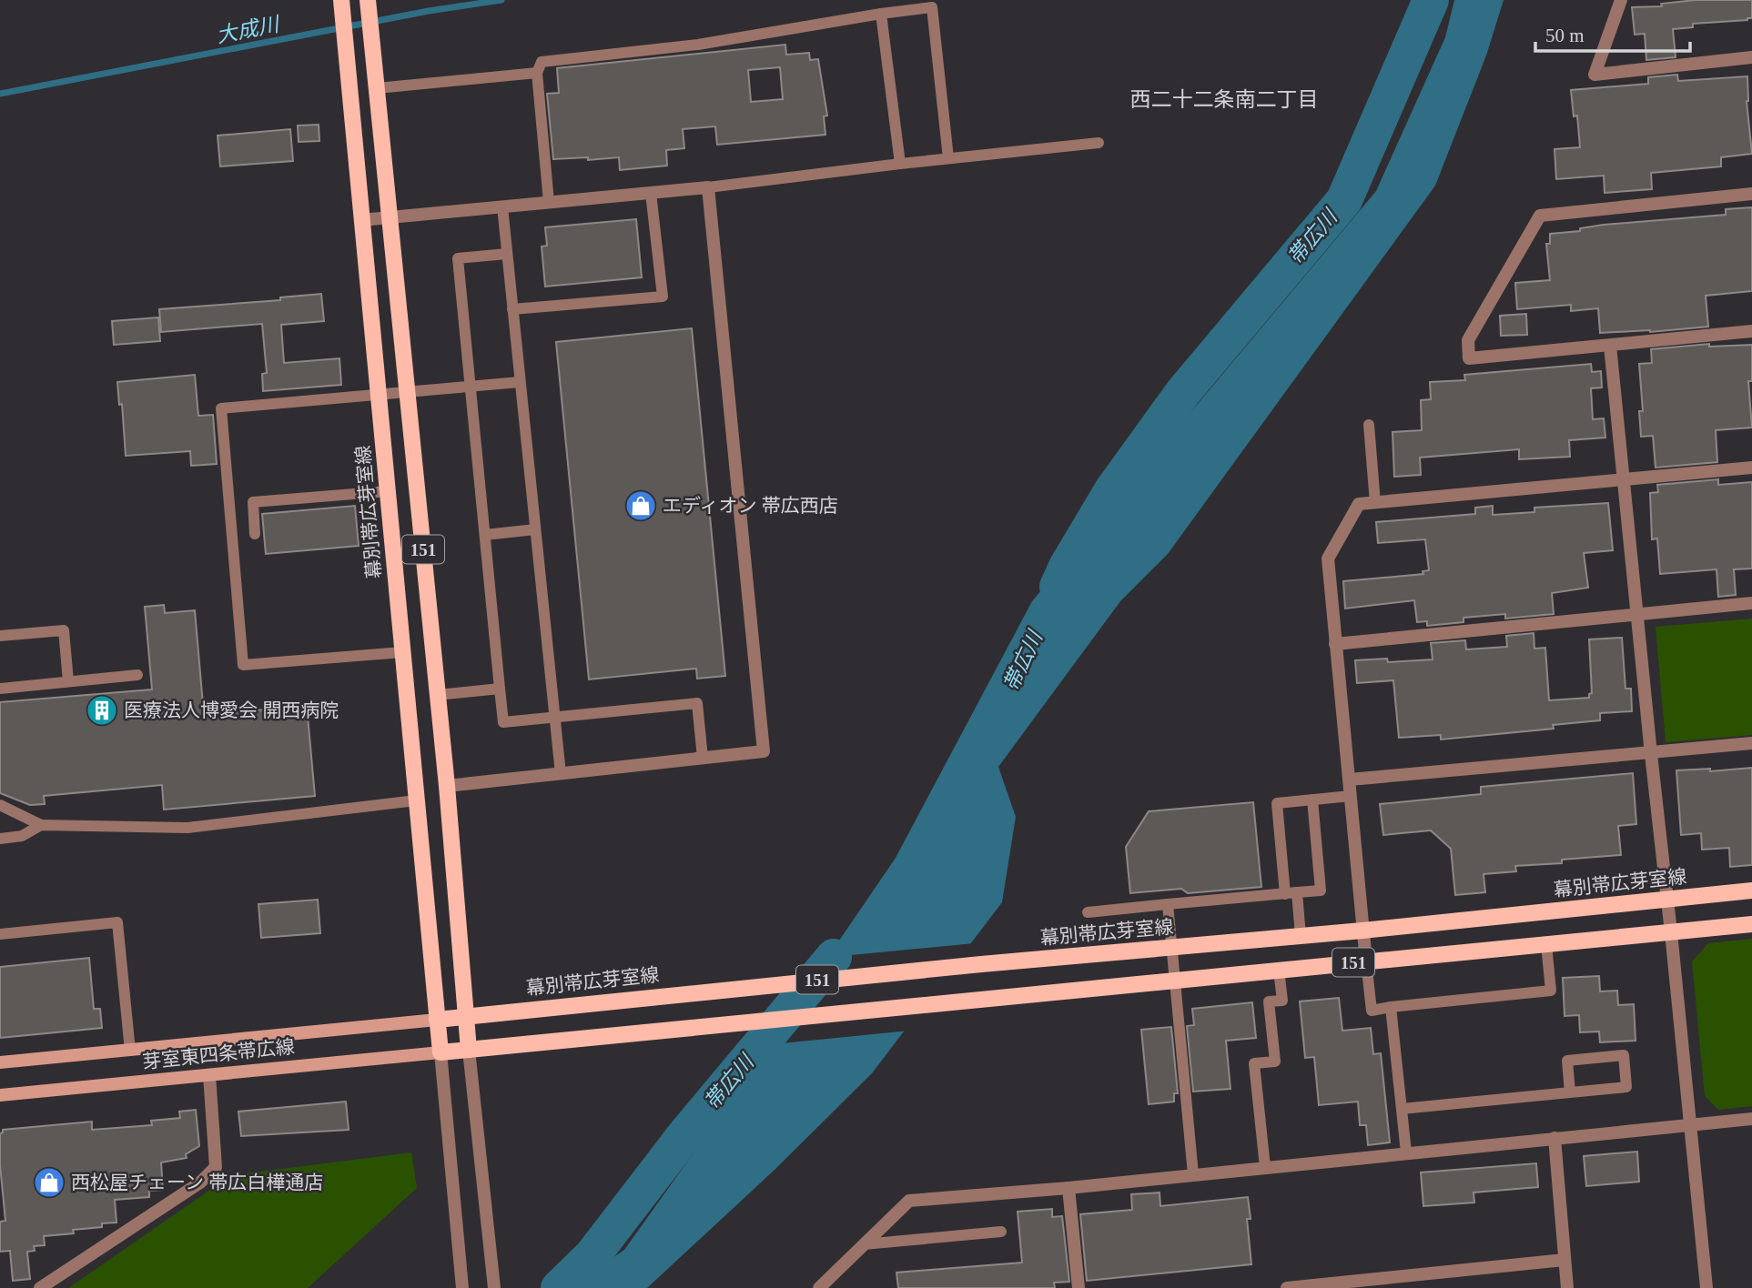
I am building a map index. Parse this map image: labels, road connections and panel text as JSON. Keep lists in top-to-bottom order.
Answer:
{
  "streets": {
    "main road": ["幕別帯広芽室線", "151", "芽室東四条帯広線"]
  },
  "crossings": [
    ["幕別帯広芽室線", "151"],
    ["幕別帯広芽室線", "芽室東四条帯広線"],
    ["151", "芽室東四条帯広線"]
  ],
  "districts": ["西二十二条南二丁目"],
  "water": ["大成川", "帯広川"],
  "places": {
    "shop": ["エディオン 帯広西店", "西松屋チェーン 帯広白樺通店"],
    "building": ["医療法人博愛会 開西病院"]
  },
  "scale_bar": "50 m"
}
